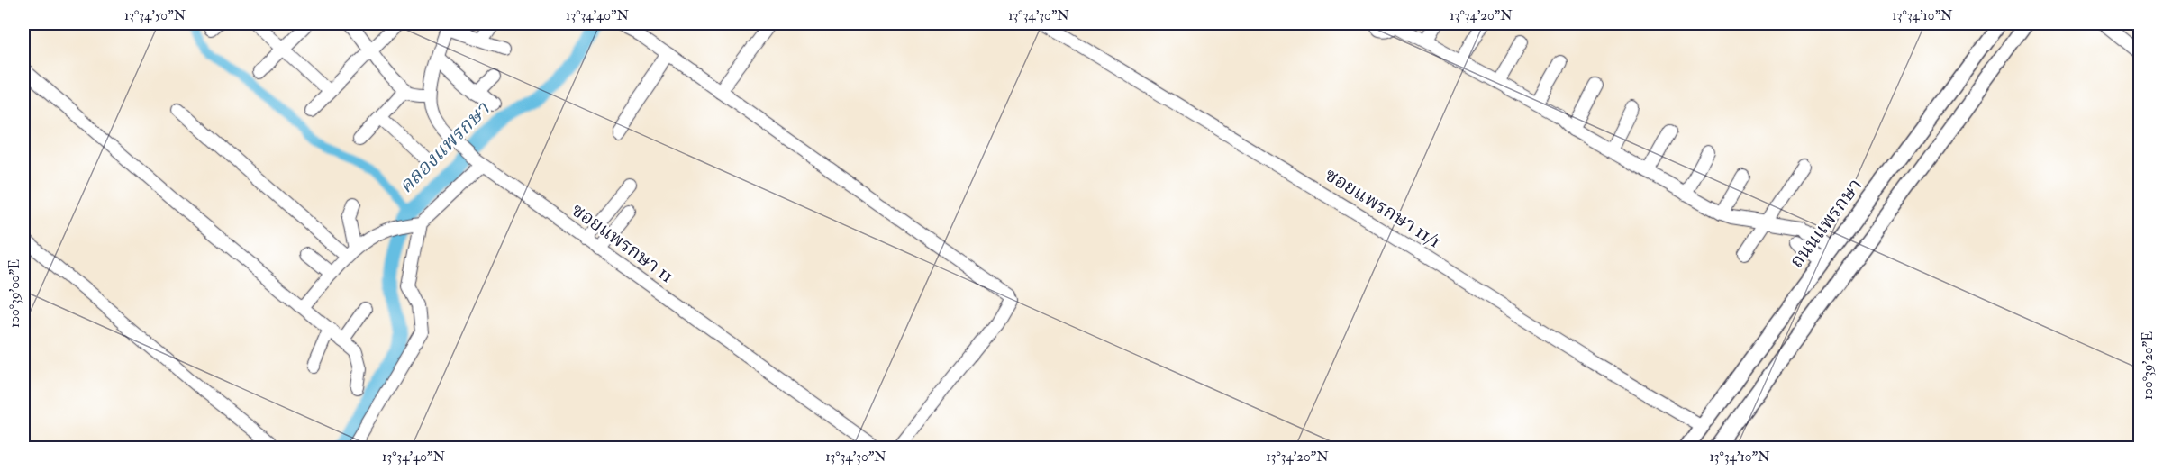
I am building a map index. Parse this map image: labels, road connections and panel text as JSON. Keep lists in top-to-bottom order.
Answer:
{
  "streets": {
    "main road": ["ถนนแพรกษา"],
    "street": ["ซอยแพรกษา 11/1", "ซอยแพรกษา 11"]
  },
  "crossings": [
    ["ซอยแพรกษา 11/1", "ถนนแพรกษา"]
  ],
  "water": ["คลองแพรกษา"],
  "coordinates": [
    "13°34'50\"N",
    "13°34'40\"N",
    "13°34'30\"N",
    "13°34'20\"N",
    "13°34'10\"N",
    "100°39'00\"E",
    "100°39'20\"E"
  ]
}
